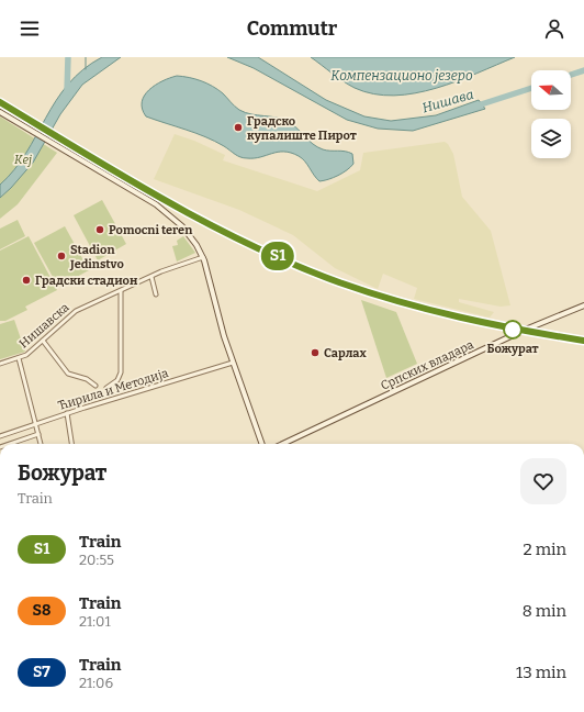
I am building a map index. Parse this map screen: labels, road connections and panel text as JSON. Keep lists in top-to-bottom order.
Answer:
{
  "streets": {
    "street": ["Нишавска", "Српских владара", "Ћирила и Методија"]
  },
  "water": ["Компензационо језеро", "Нишава"],
  "parks": ["Кеј"],
  "places": [
    "Градско купалиште Пирот",
    "Pomocni teren",
    "Stadion Jedinstvo",
    "Градски стадион",
    "Божурат",
    "Сарлах"
  ],
  "north": "left",
  "page": {
    "header": "Commutr",
    "on_map": "S1",
    "heading": ["Божурат", "Train"],
    "list": [
      {
        "mark": "S1",
        "name": "Train",
        "note": "20:55",
        "value": "2 min"
      },
      {
        "mark": "S8",
        "name": "Train",
        "note": "21:01",
        "value": "8 min"
      },
      {
        "mark": "S7",
        "name": "Train",
        "note": "21:06",
        "value": "13 min"
      }
    ]
  }
}
